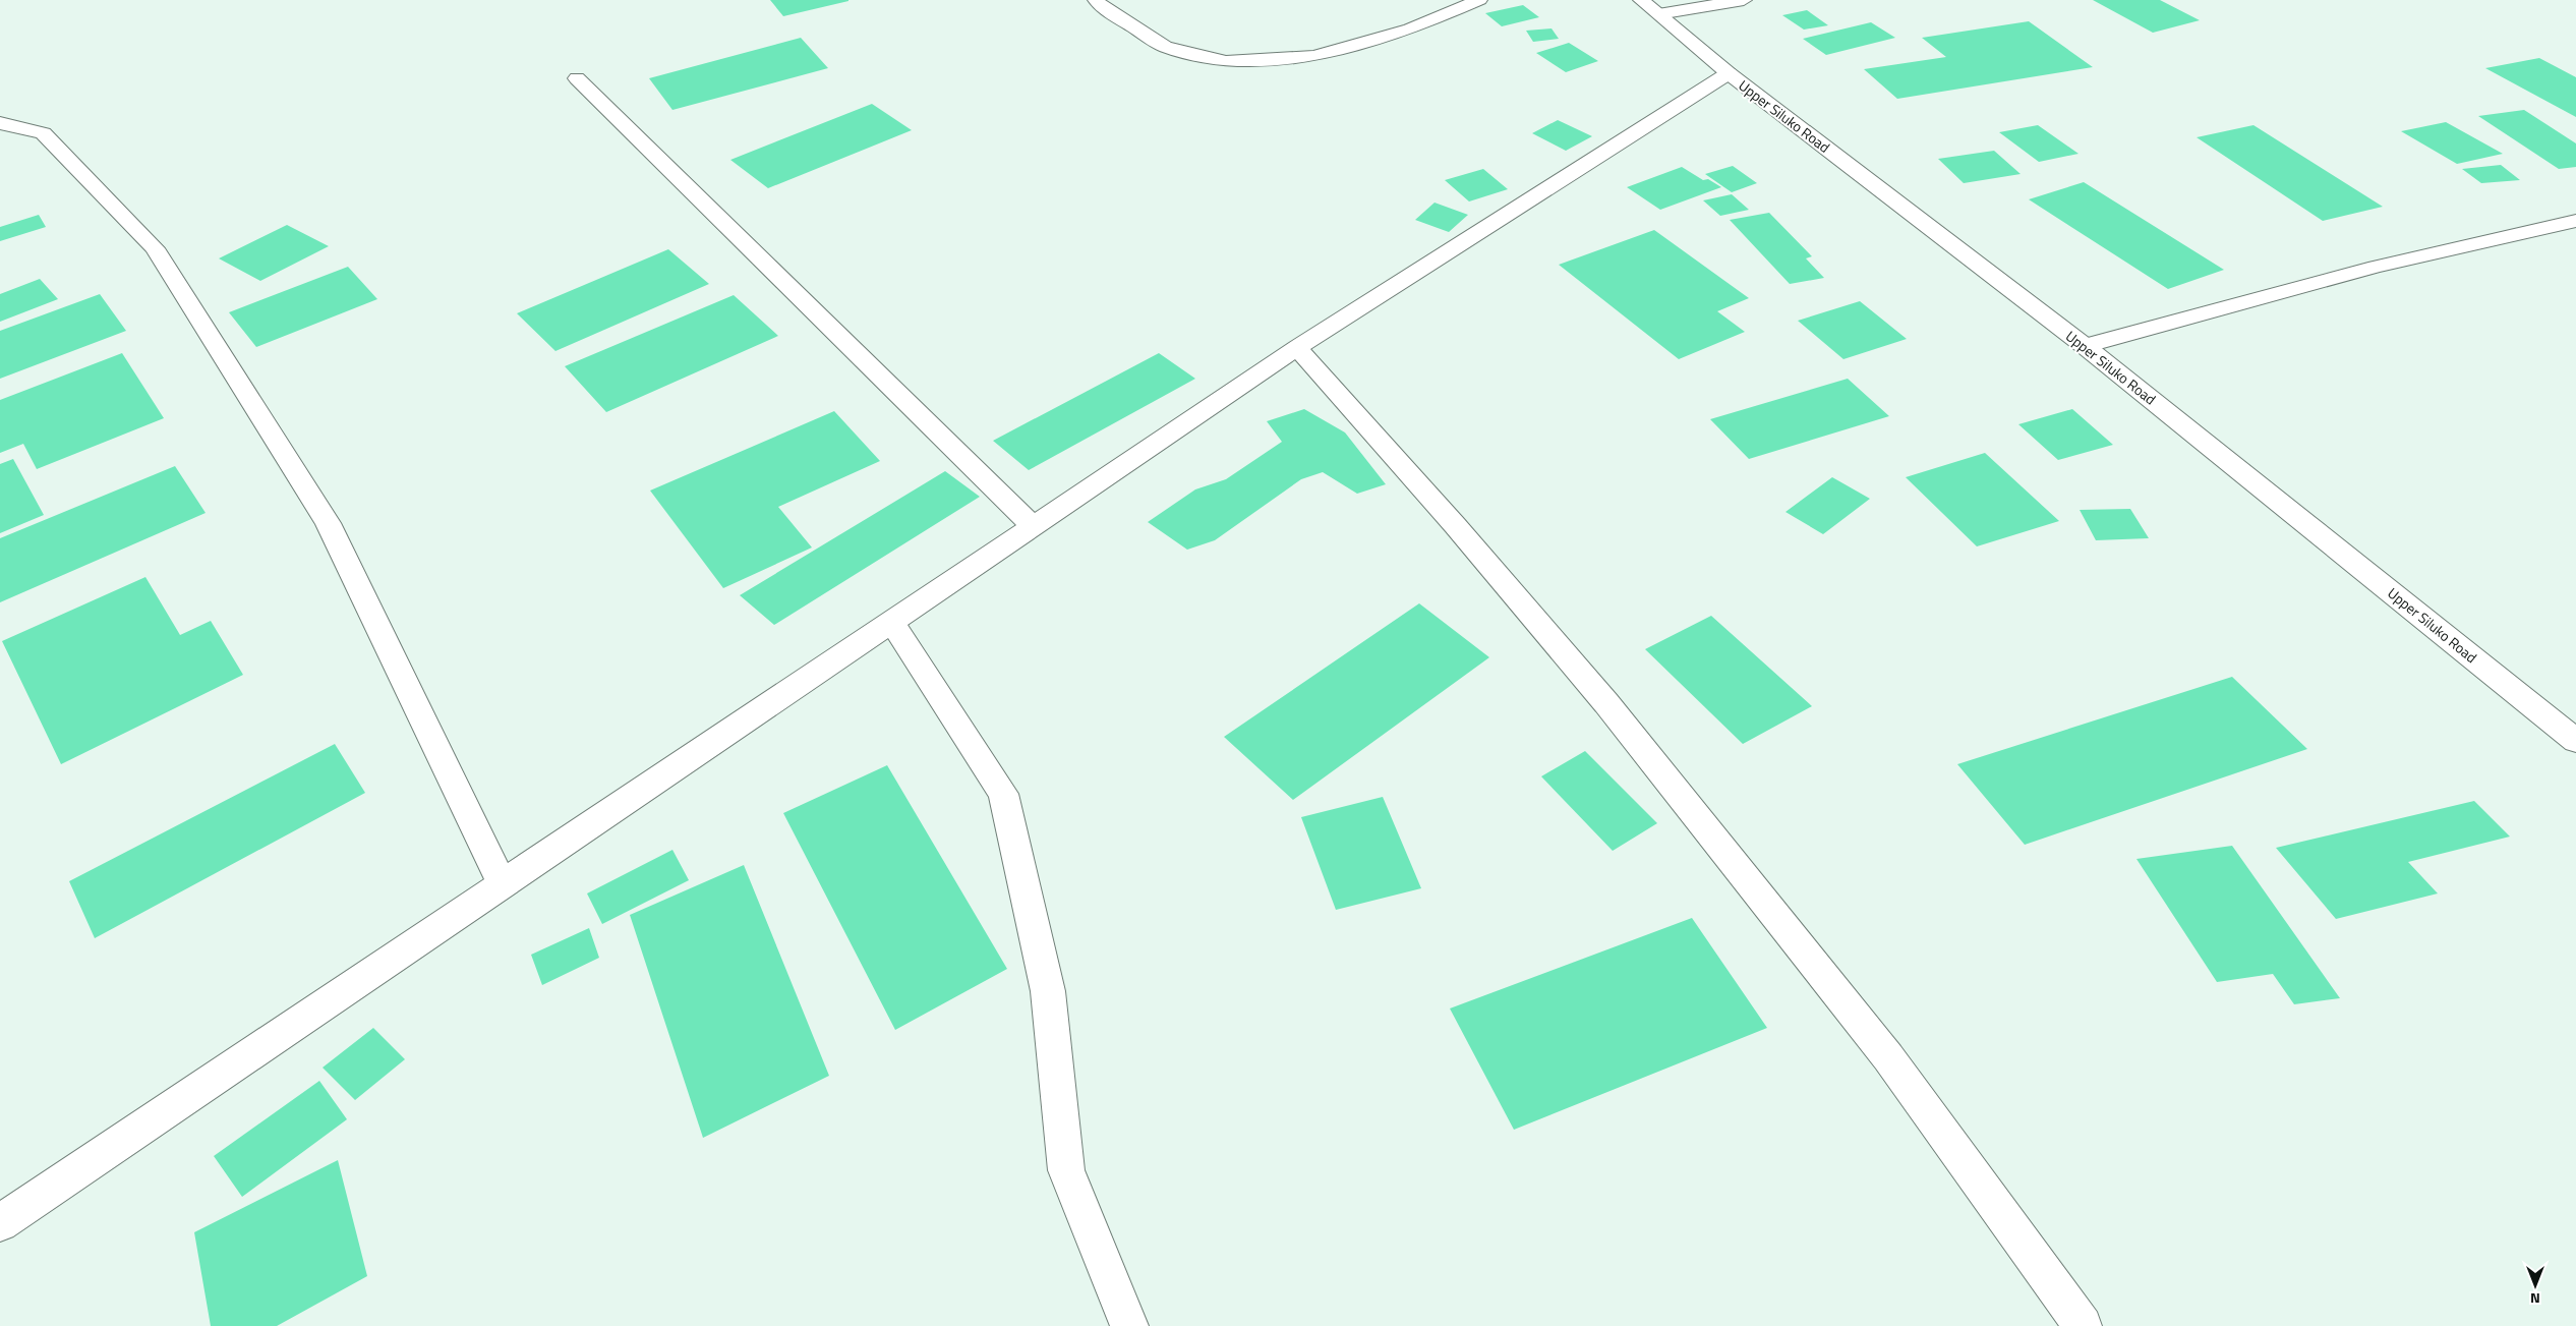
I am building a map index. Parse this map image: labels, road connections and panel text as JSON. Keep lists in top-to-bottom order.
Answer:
{
  "streets": {
    "street": ["Upper Siluko Road"]
  },
  "north": "bottom"
}
